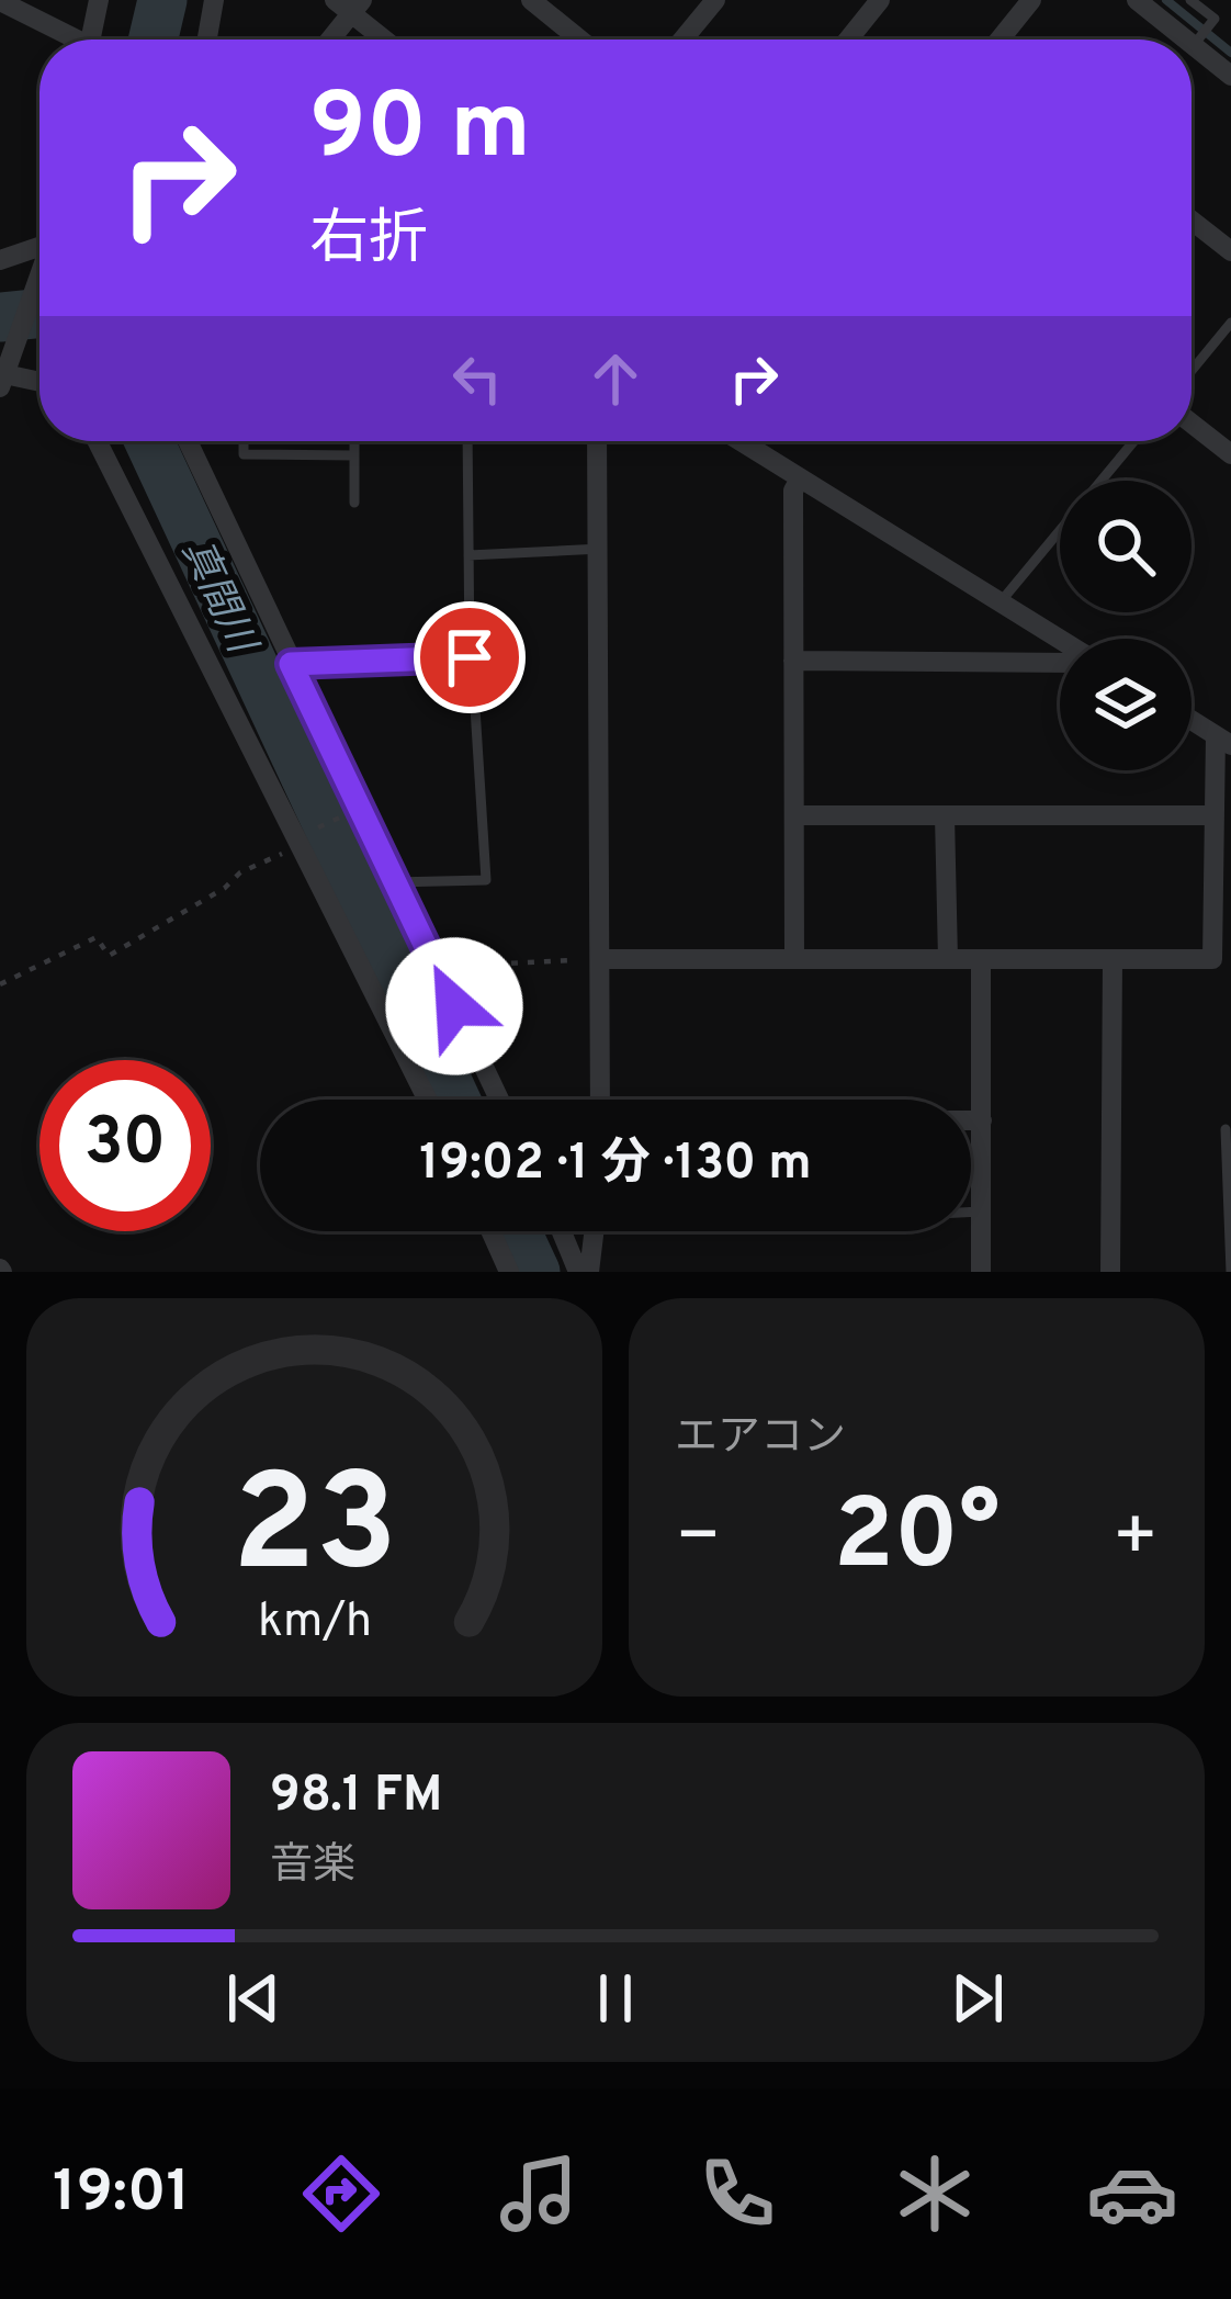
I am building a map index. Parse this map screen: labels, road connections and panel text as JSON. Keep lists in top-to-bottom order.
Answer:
{
  "water": ["真間川"],
  "page": {
    "turn": ["90 m", "右折"],
    "limit": "30",
    "trip": "19:02 · 1 分 · 130 m",
    "tile": "エアコン",
    "heat": ["−", "20°", "+"],
    "song": ["98.1 FM", "音楽"],
    "tabs": "19:01",
    "gauge": ["23", "km/h"]
  }
}
